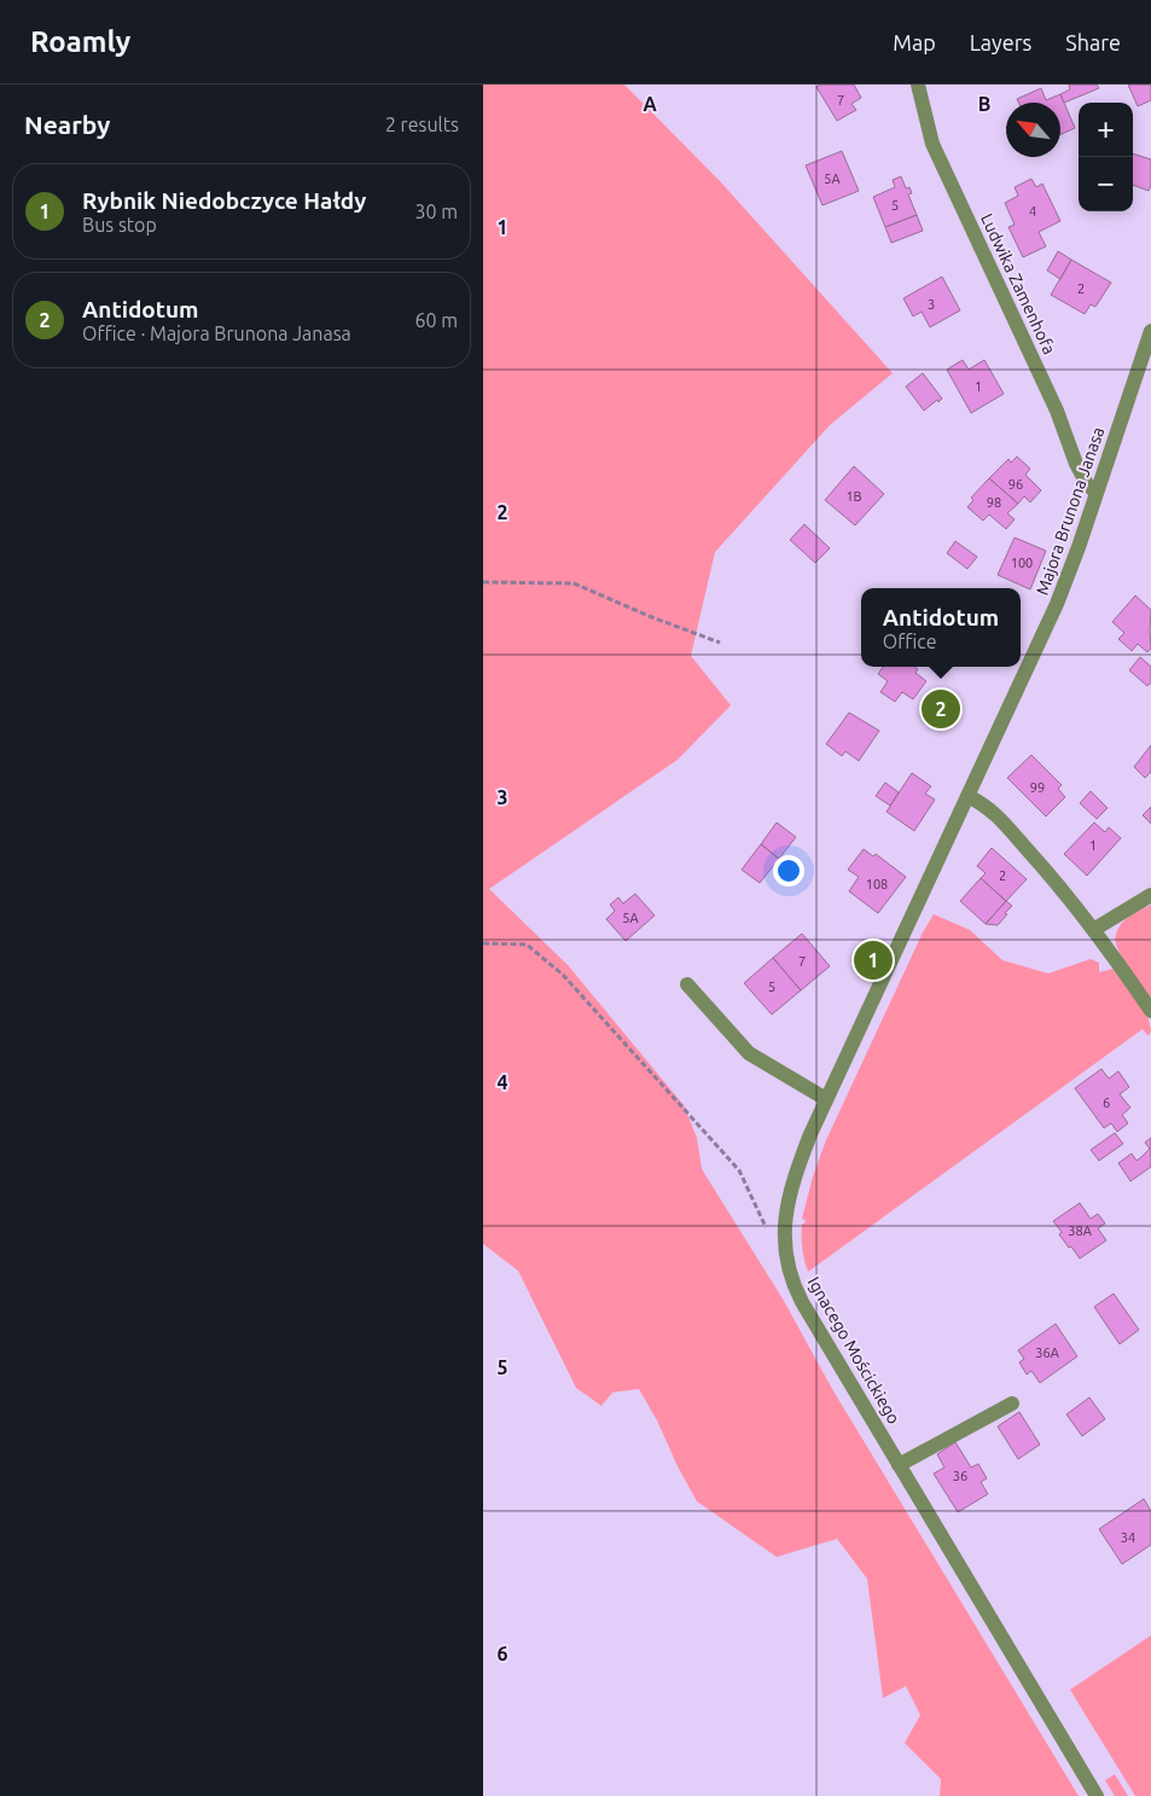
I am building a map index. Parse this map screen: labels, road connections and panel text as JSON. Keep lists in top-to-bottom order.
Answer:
{
  "streets": {
    "street": ["Ludwika Zamenhofa", "Majora Brunona Janasa", "Ignacego Mościckiego"]
  },
  "crossings": [
    ["Ludwika Zamenhofa", "Majora Brunona Janasa"],
    ["Majora Brunona Janasa", "Ignacego Mościckiego"]
  ],
  "house_numbers": [
    "7",
    "5A",
    "5",
    "4",
    "2",
    "3",
    "1",
    "96",
    "1B",
    "98",
    "100",
    "99",
    "1",
    "2",
    "108",
    "5A",
    "7",
    "5",
    "6",
    "38A",
    "36A",
    "36",
    "34"
  ],
  "north": "top left",
  "page": {
    "header": "Roamly",
    "nav": ["Map", "Layers", "Share"],
    "heading": ["Nearby", "2 results"],
    "map_buttons": ["+", "−"],
    "list": [
      {
        "mark": "1",
        "name": "Rybnik Niedobczyce Hałdy",
        "note": "Bus stop",
        "value": "30 m"
      },
      {
        "mark": "2",
        "name": "Antidotum",
        "note": "Office · Majora Brunona Janasa",
        "value": "60 m"
      }
    ],
    "popup": ["Antidotum", "Office"],
    "pins": ["2", "1"]
  },
  "grid": {
    "columns": ["A", "B"],
    "rows": [
      "1",
      "2",
      "3",
      "4",
      "5",
      "6"
    ]
  }
}
